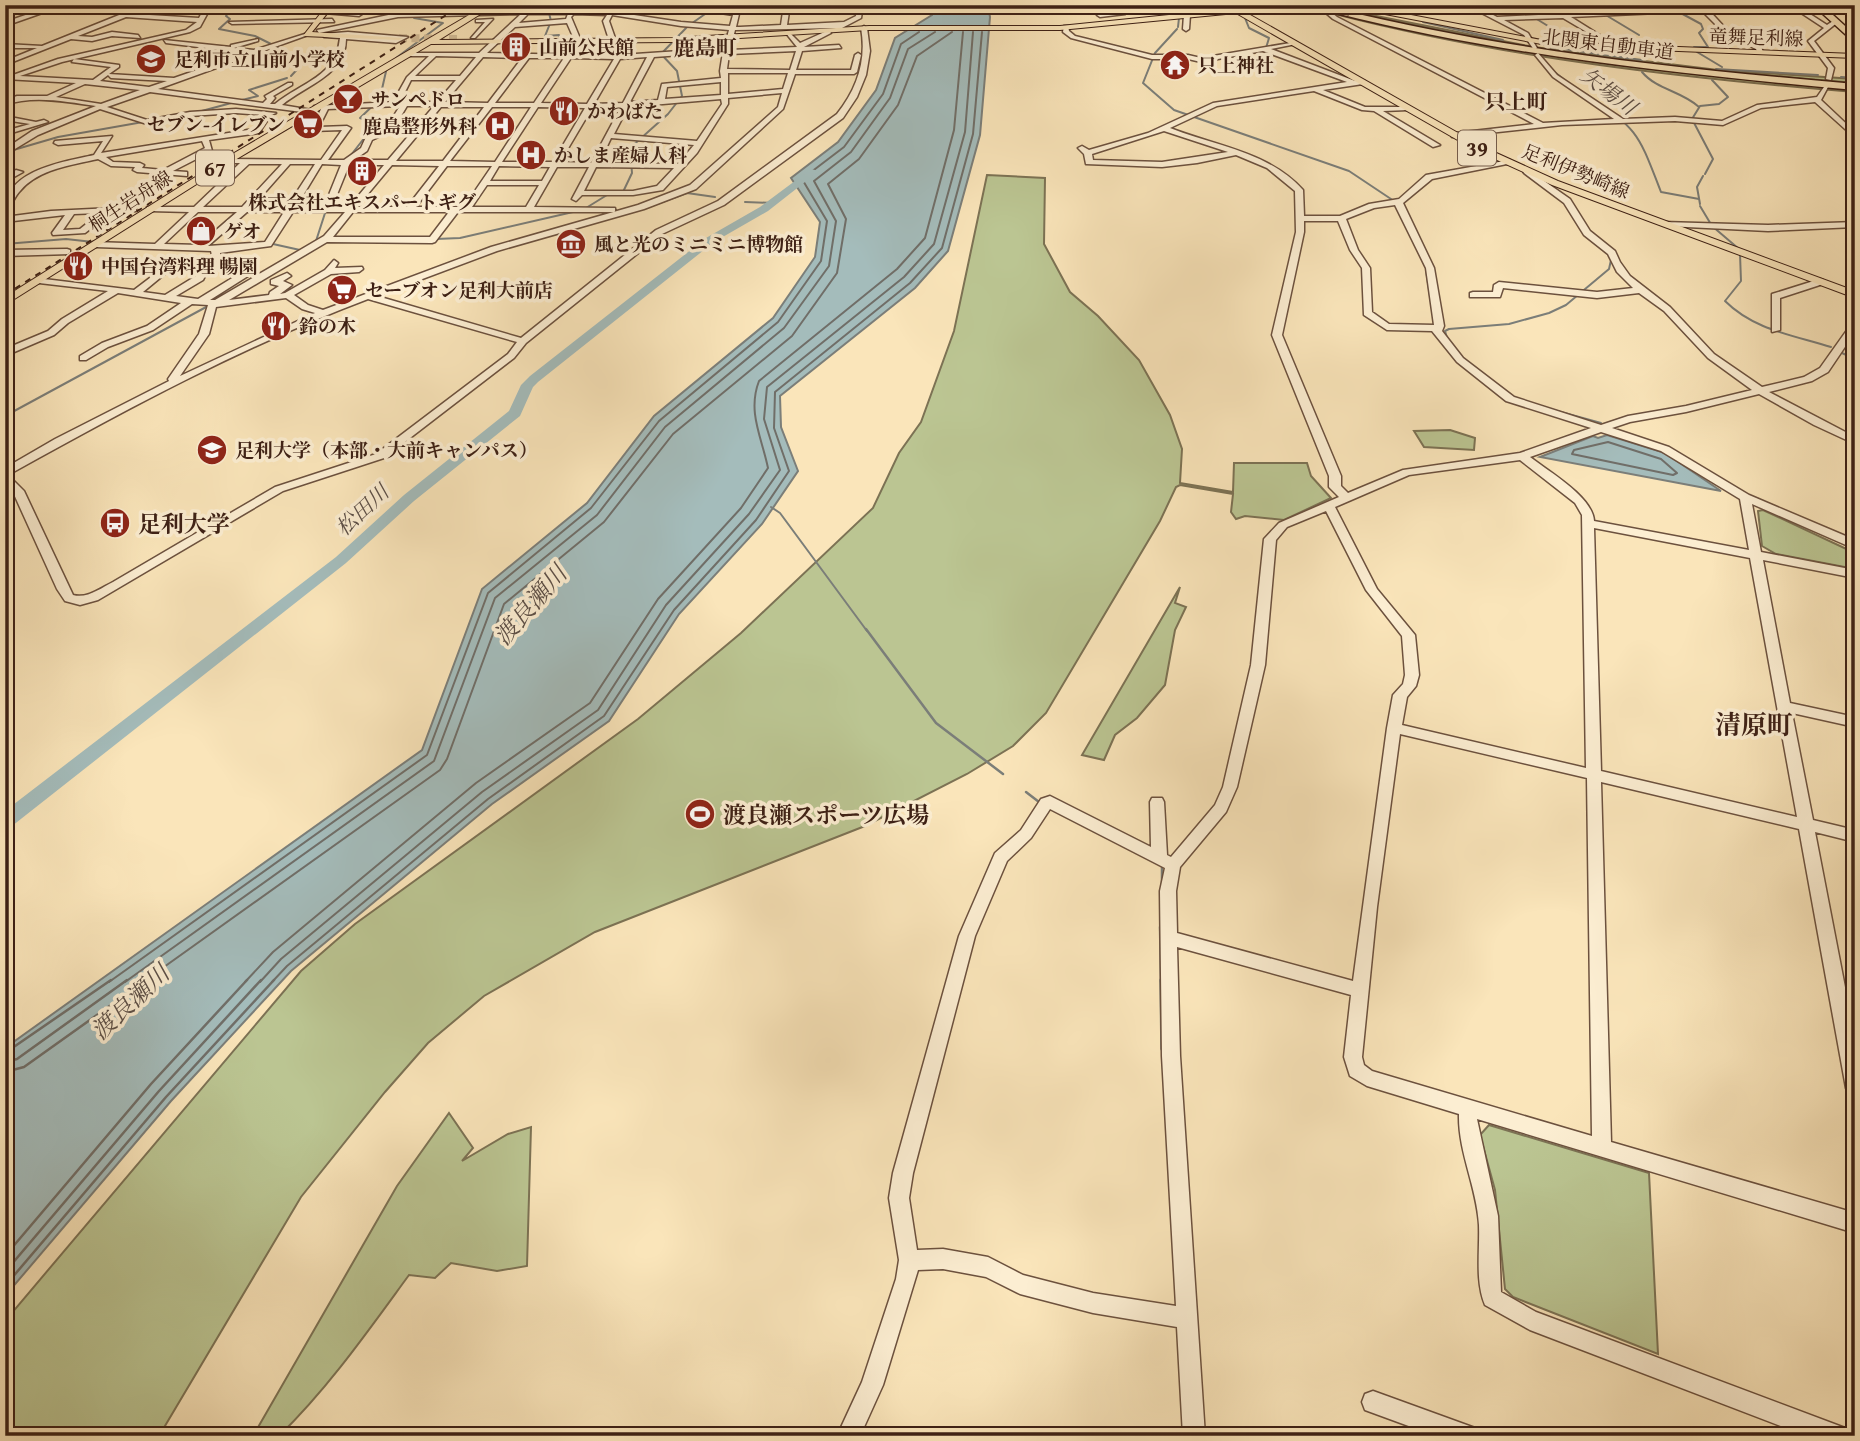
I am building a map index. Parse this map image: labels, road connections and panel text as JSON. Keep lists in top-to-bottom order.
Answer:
{
  "streets": {
    "highway": ["北関東自動車道"],
    "main road": [
      "竜舞足利線",
      "39",
      "67",
      "足利伊勢崎線",
      "桐生岩舟線"
    ]
  },
  "crossings": [
    ["竜舞足利線", "北関東自動車道"],
    ["竜舞足利線", "足利伊勢崎線"],
    ["竜舞足利線", "桐生岩舟線"]
  ],
  "districts": ["鹿島町", "只上町", "清原町"],
  "water": ["矢場川", "松田川", "渡良瀬川"],
  "places": {
    "building": ["山前公民館", "株式会社エキスパートギグ"],
    "school or university": ["足利市立山前小学校", "足利大学（本部・大前キャンパス）"],
    "temple": ["只上神社"],
    "bar": ["サンペドロ"],
    "restaurant": ["かわばた", "中国台湾料理 暢園", "鈴の木"],
    "supermarket": ["セブン-イレブン", "セーブオン足利大前店"],
    "hospital": ["鹿島整形外科", "かしま産婦人科"],
    "shop": ["ゲオ"],
    "museum": ["風と光のミニミニ博物館"],
    "bus stop": ["足利大学"],
    "sports": ["渡良瀬スポーツ広場"]
  }
}
